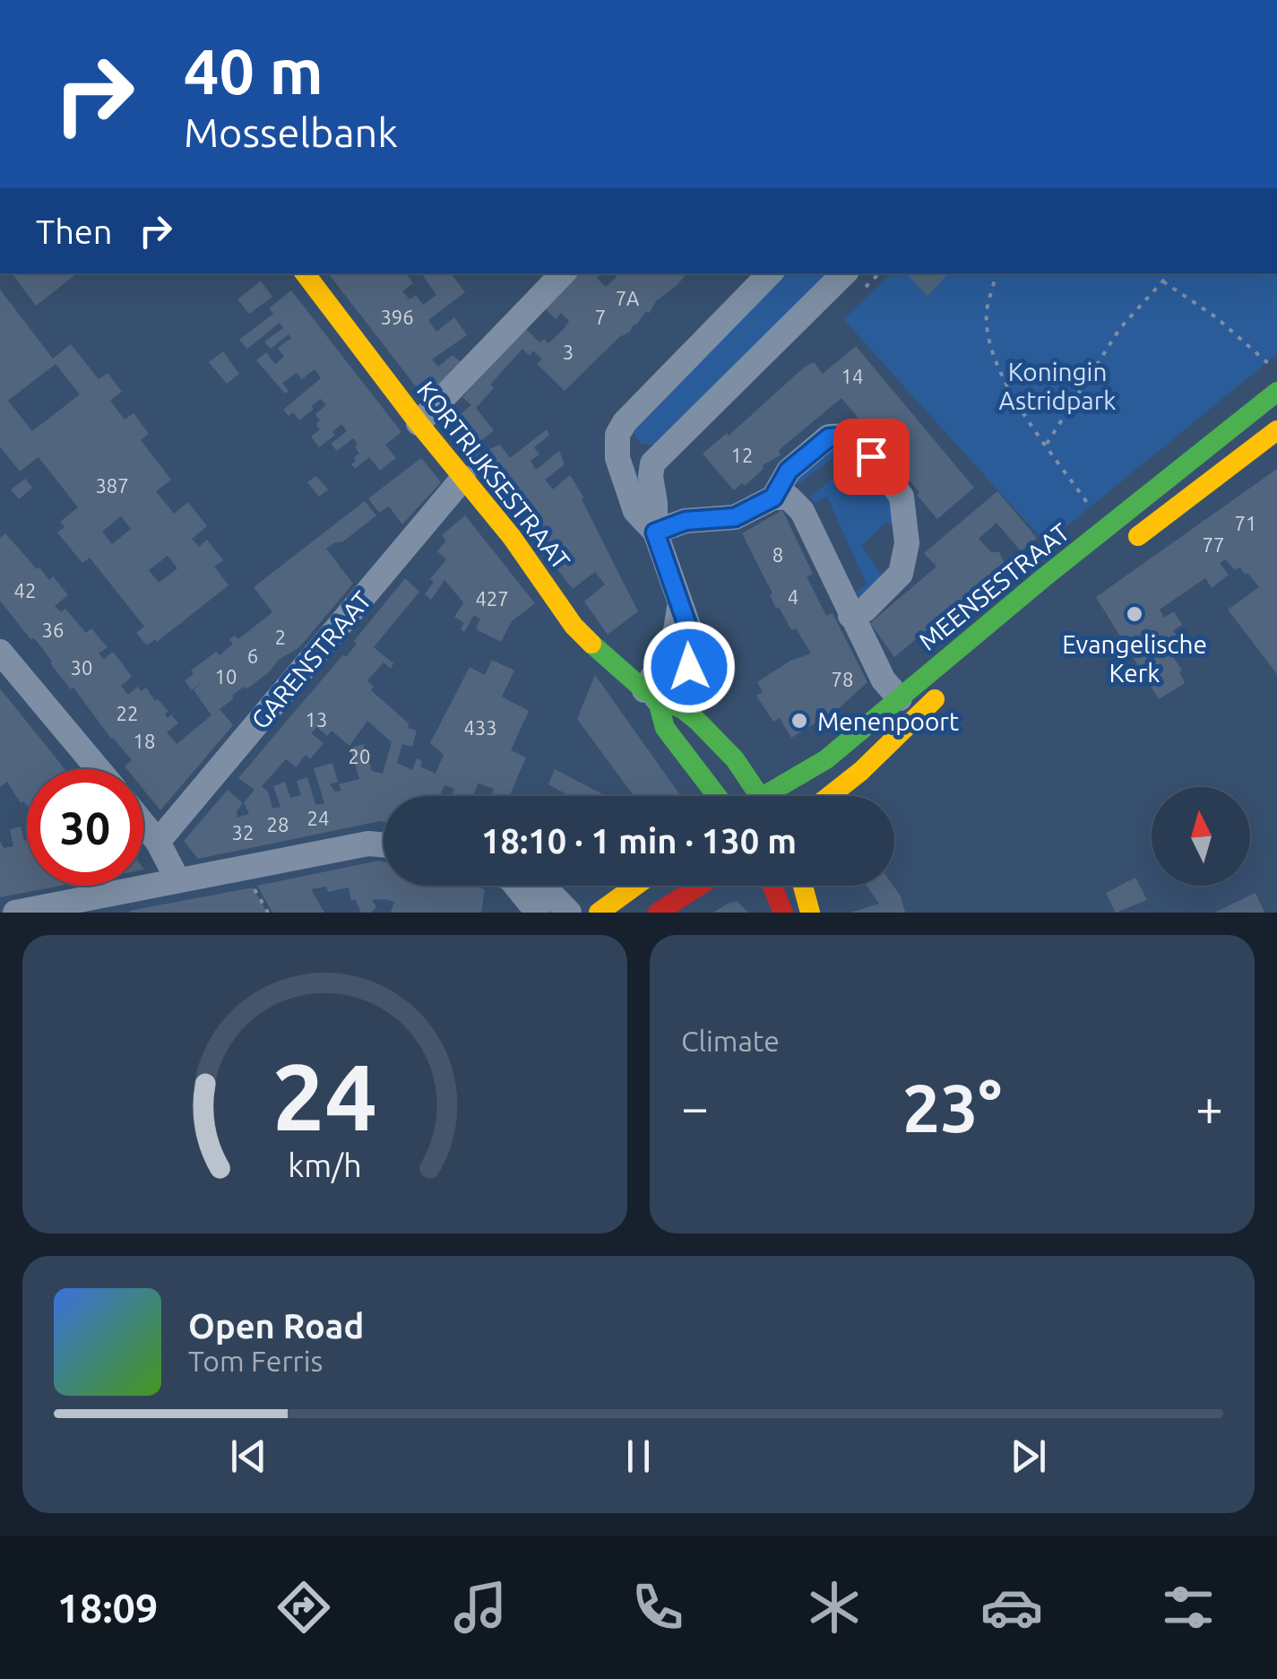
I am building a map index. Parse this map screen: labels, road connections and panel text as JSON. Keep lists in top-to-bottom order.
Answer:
{
  "streets": {
    "main road": ["KORTRIJKSESTRAAT", "MEENSESTRAAT"],
    "street": ["GARENSTRAAT"]
  },
  "crossings": [
    ["KORTRIJKSESTRAAT", "GARENSTRAAT"]
  ],
  "parks": ["Koningin Astridpark"],
  "places": ["Evangelische Kerk", "Menenpoort"],
  "house_numbers": [
    "7A",
    "396",
    "7",
    "3",
    "14",
    "12",
    "387",
    "71",
    "77",
    "8",
    "42",
    "4",
    "427",
    "36",
    "2",
    "6",
    "30",
    "10",
    "78",
    "22",
    "13",
    "433",
    "18",
    "20",
    "24",
    "28",
    "32"
  ],
  "north": "top",
  "page": {
    "turn": ["40 m", "Mosselbank"],
    "then": "Then",
    "limit": "30",
    "trip": "18:10 · 1 min · 130 m",
    "tile": "Climate",
    "heat": ["−", "23°", "+"],
    "song": ["Open Road", "Tom Ferris"],
    "tabs": "18:09",
    "gauge": ["24", "km/h"]
  }
}
